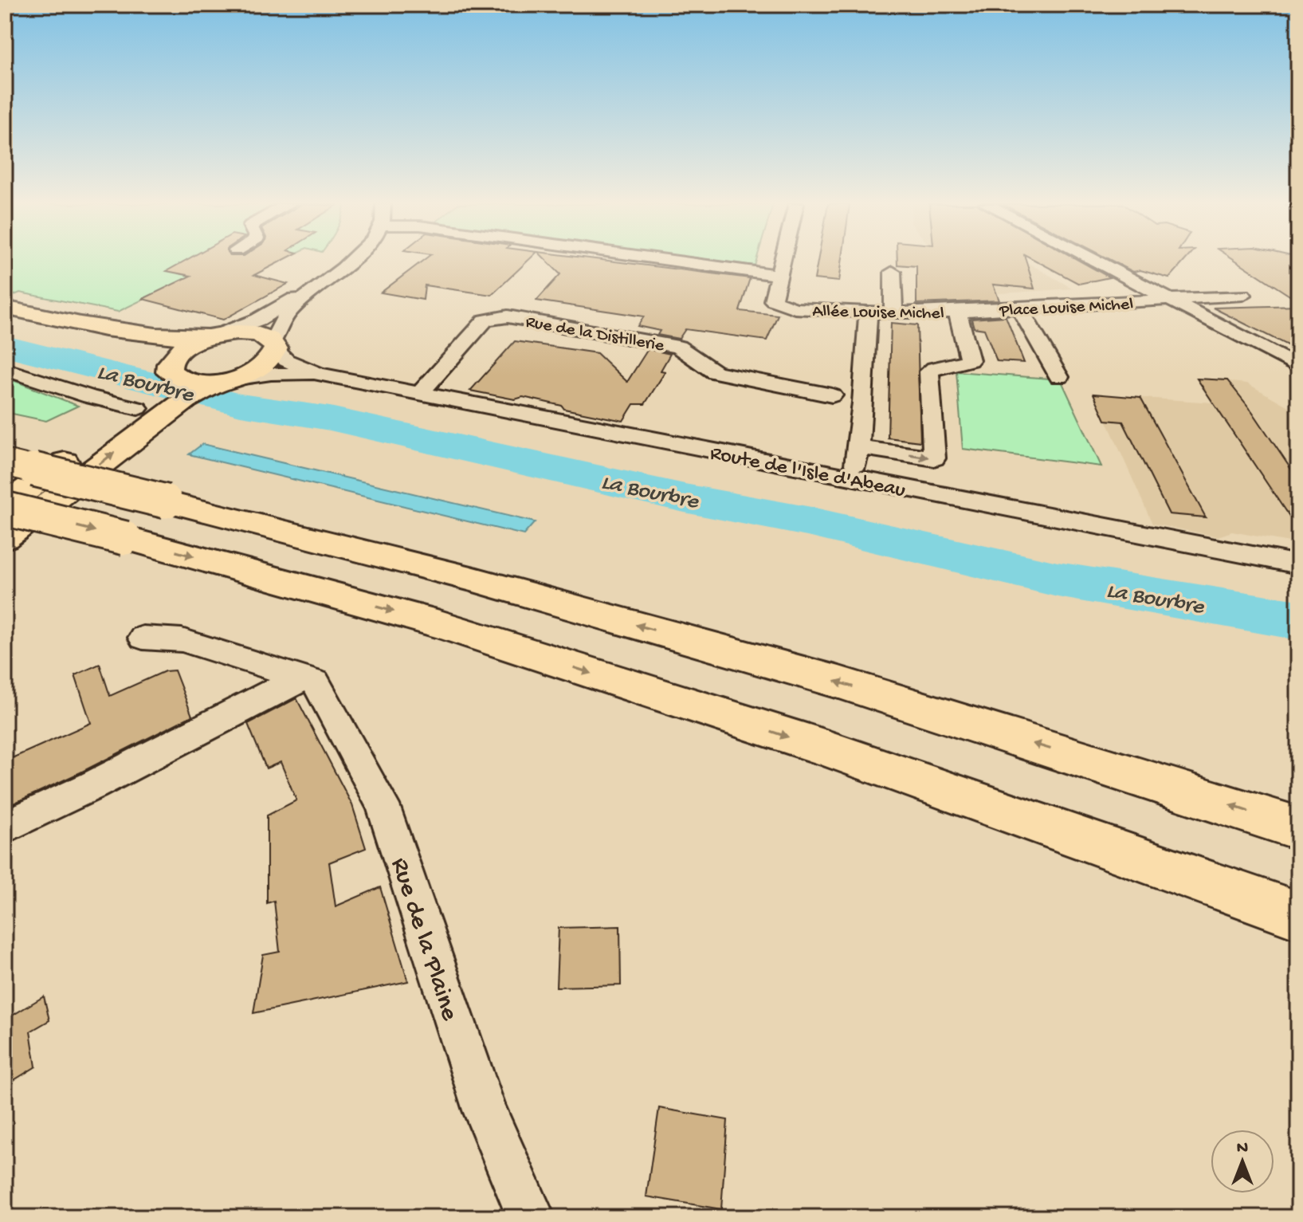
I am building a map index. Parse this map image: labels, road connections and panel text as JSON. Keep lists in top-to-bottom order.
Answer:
{
  "streets": {
    "street": [
      "Place Louise Michel",
      "Allée Louise Michel",
      "Rue de la Distillerie",
      "Route de l'Isle d'Abeau",
      "Rue de la Plaine"
    ]
  },
  "crossings": [
    ["Place Louise Michel", "Allée Louise Michel"],
    ["Rue de la Distillerie", "Route de l'Isle d'Abeau"]
  ],
  "water": ["La Bourbre"],
  "north": "top"
}
